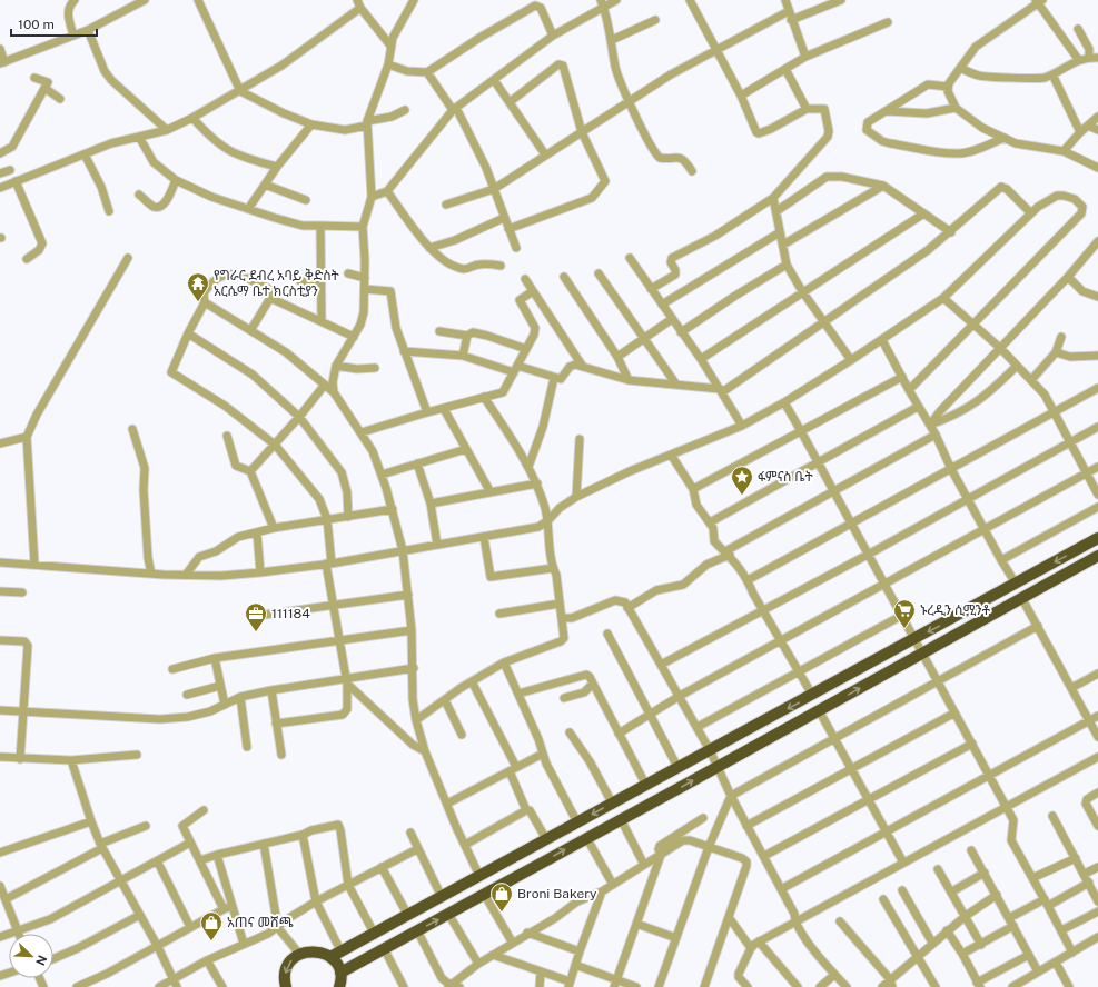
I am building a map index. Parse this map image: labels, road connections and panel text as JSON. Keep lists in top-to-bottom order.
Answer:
{
  "places": {
    "temple": ["የግራር ደብረ አባይ ቅድስት አርሴማ ቤተ ክርስቲያን"],
    "place": ["ፋምናስ ቤት"],
    "supermarket": ["ኑረዲን ሲሚንቶ"],
    "office": ["111184"],
    "shop": ["Broni Bakery", "አጠና መሸጫ"]
  },
  "scale_bar": "100 m",
  "north": "bottom right"
}
